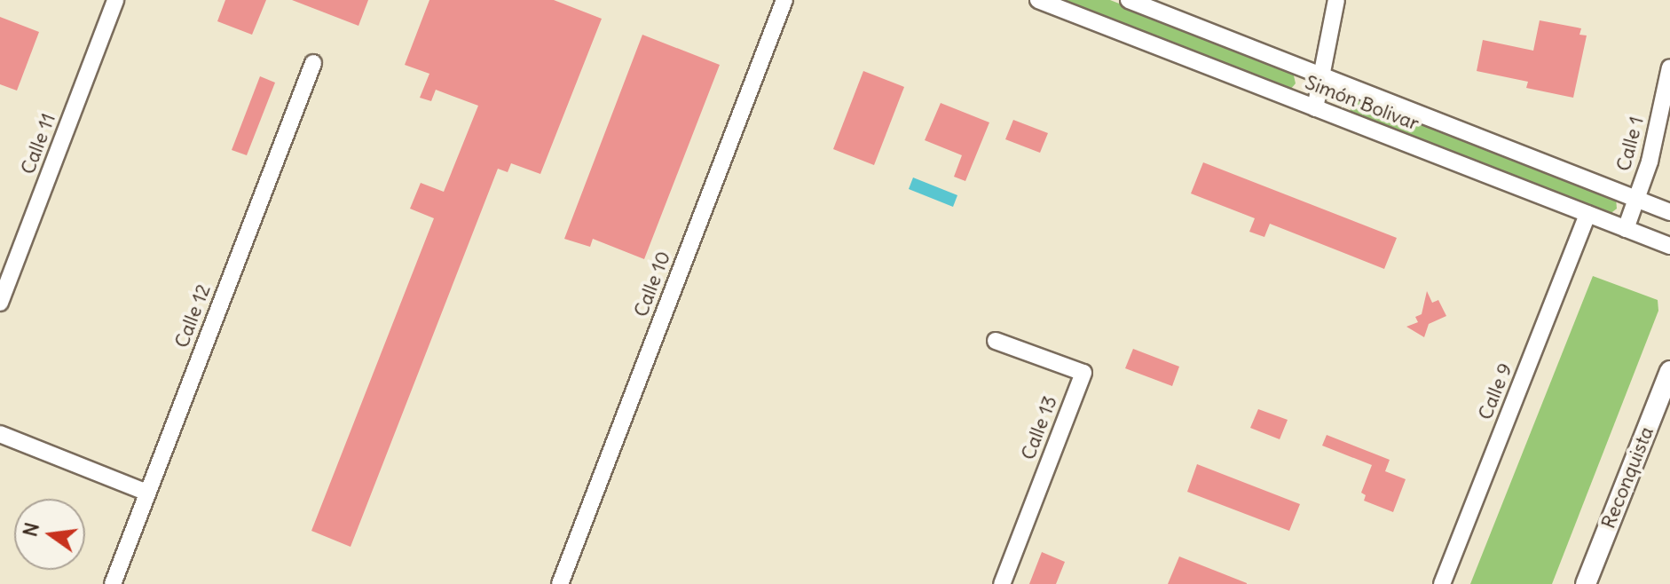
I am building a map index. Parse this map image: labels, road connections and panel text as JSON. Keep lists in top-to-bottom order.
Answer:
{
  "streets": {
    "street": [
      "Simón Bolivar",
      "Calle 11",
      "Calle 1",
      "Calle 10",
      "Calle 12",
      "Calle 9",
      "Calle 13",
      "Reconquista"
    ]
  },
  "crossings": [
    ["Simón Bolivar", "Calle 1"],
    ["Simón Bolivar", "Calle 9"]
  ],
  "north": "left"
}
